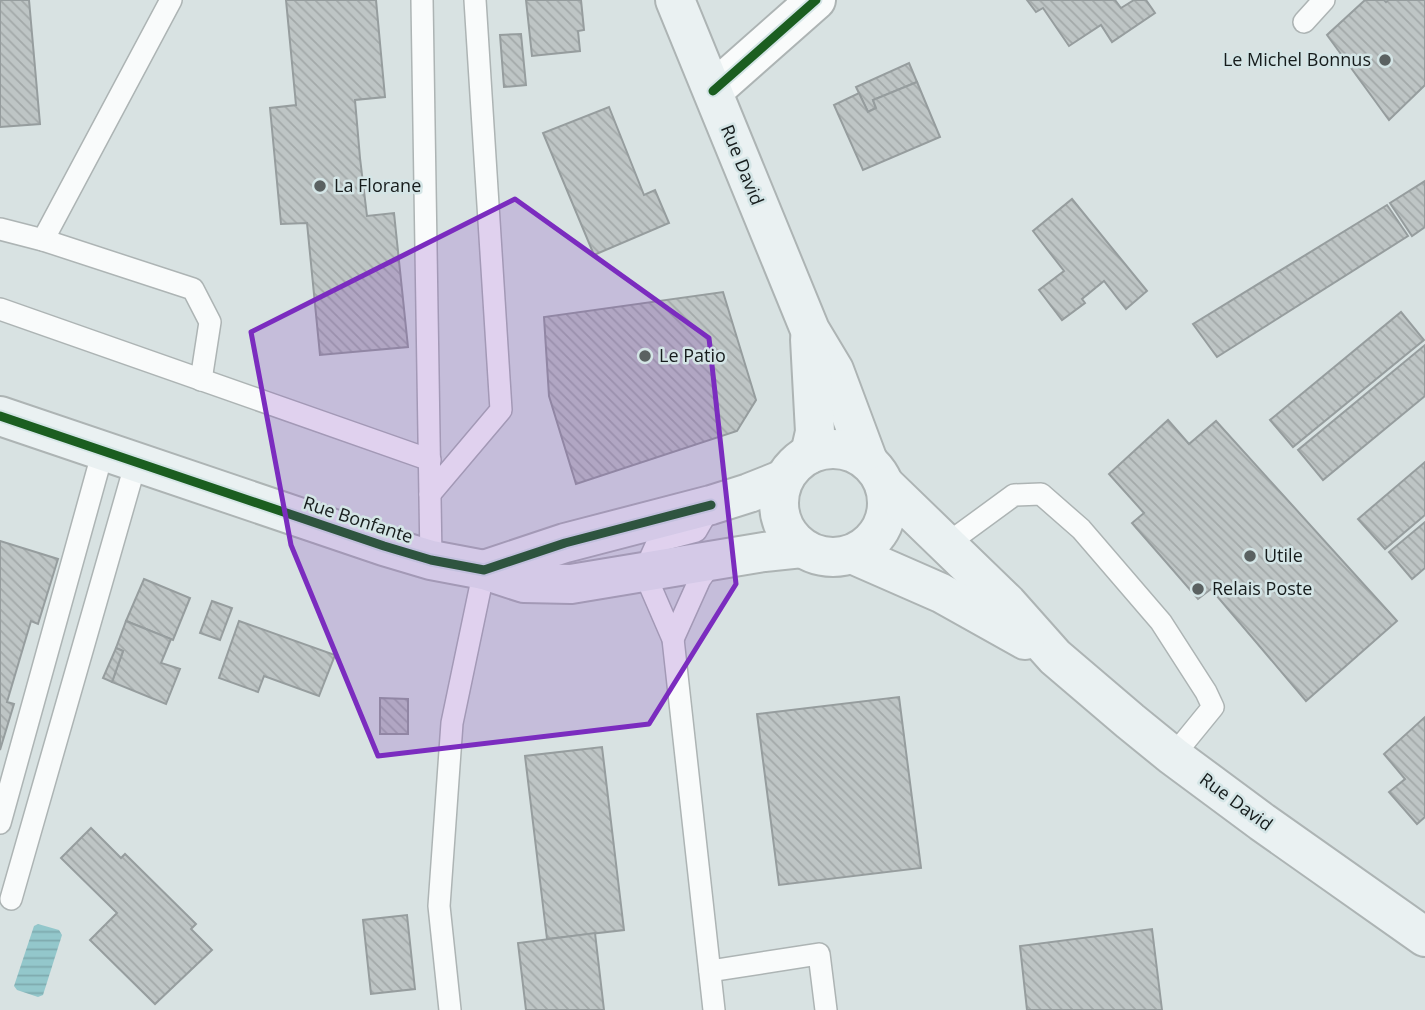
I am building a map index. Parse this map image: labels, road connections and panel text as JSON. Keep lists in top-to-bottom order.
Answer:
{
  "streets": {
    "main road": ["Rue David", "Rue Bonfante"]
  },
  "crossings": [
    ["Rue David", "Rue Bonfante"]
  ],
  "places": [
    "Le Michel Bonnus",
    "La Florane",
    "Le Patio",
    "Utile",
    "Relais Poste"
  ]
}
